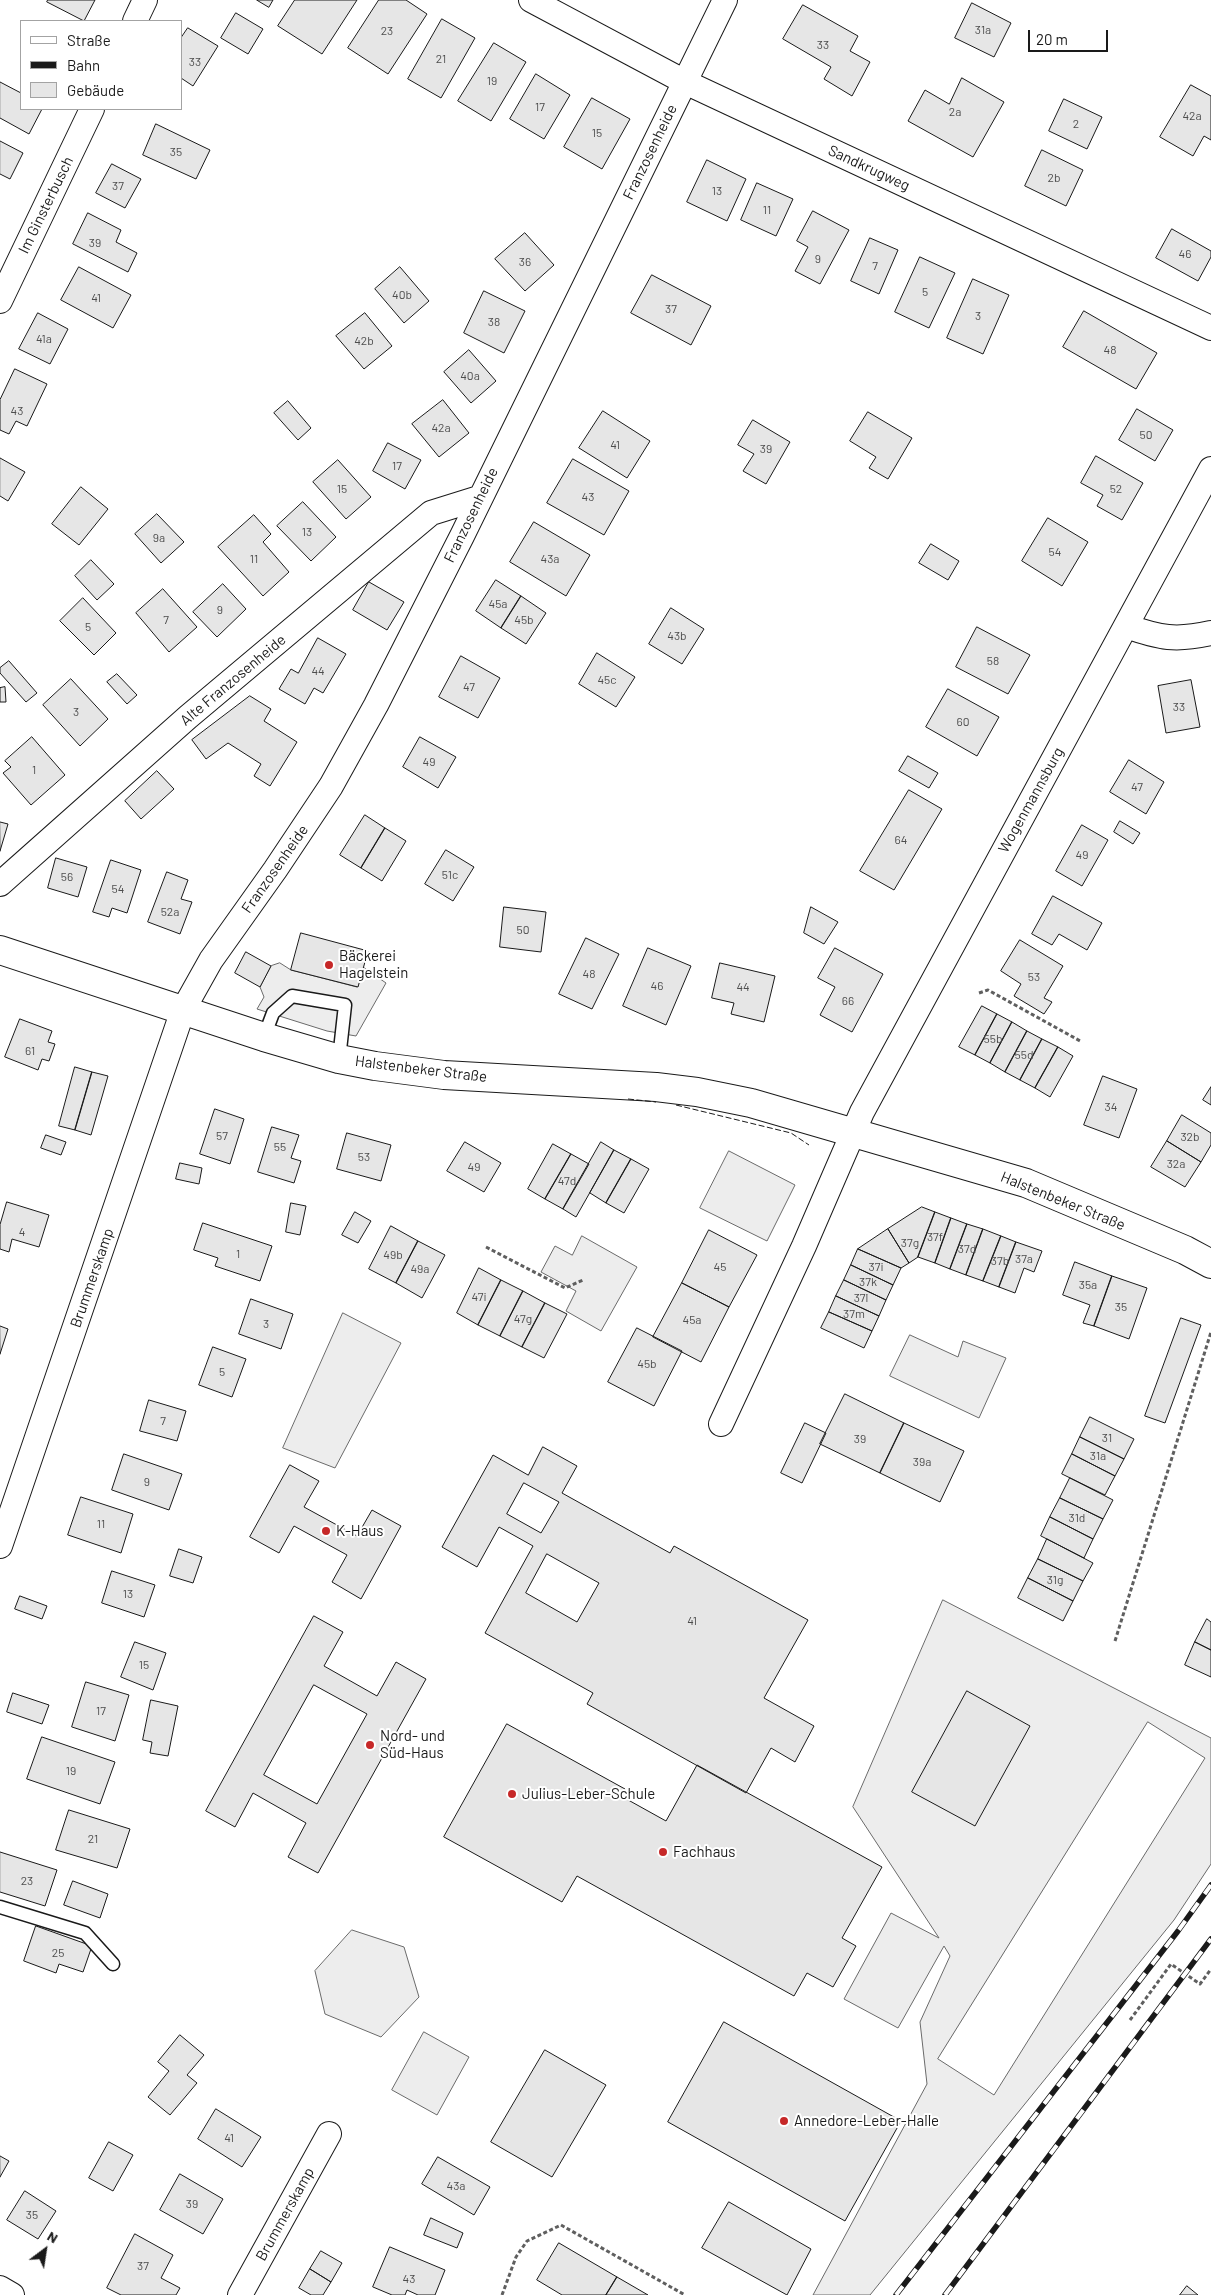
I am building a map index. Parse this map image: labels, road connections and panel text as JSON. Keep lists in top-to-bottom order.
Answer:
{
  "streets": {
    "street": [
      "Franzosenheide",
      "Sandkrugweg",
      "Im Ginsterbusch",
      "Alte Franzosenheide",
      "Wogenmannsburg",
      "Halstenbeker Straße",
      "Brummerskamp"
    ]
  },
  "crossings": [
    ["Franzosenheide", "Sandkrugweg"],
    ["Franzosenheide", "Alte Franzosenheide"],
    ["Franzosenheide", "Halstenbeker Straße"],
    ["Franzosenheide", "Brummerskamp"],
    ["Wogenmannsburg", "Halstenbeker Straße"],
    ["Halstenbeker Straße", "Brummerskamp"]
  ],
  "places": [
    "Bäckerei Hagelstein",
    "K-Haus",
    "Nord- und Süd-Haus",
    "Julius-Leber-Schule",
    "Fachhaus",
    "Annedore-Leber-Halle"
  ],
  "house_numbers": [
    "31a",
    "23",
    "33",
    "21",
    "33",
    "19",
    "17",
    "2a",
    "42a",
    "2",
    "15",
    "35",
    "2b",
    "37",
    "13",
    "11",
    "39",
    "46",
    "9",
    "36",
    "7",
    "5",
    "40b",
    "41",
    "37",
    "3",
    "38",
    "41a",
    "42b",
    "48",
    "40a",
    "43",
    "42a",
    "50",
    "41",
    "39",
    "17",
    "15",
    "52",
    "43",
    "13",
    "9a",
    "54",
    "11",
    "43a",
    "45a",
    "9",
    "7",
    "45b",
    "5",
    "43b",
    "58",
    "44",
    "45c",
    "47",
    "33",
    "3",
    "60",
    "49",
    "1",
    "47",
    "64",
    "49",
    "51c",
    "56",
    "54",
    "52a",
    "50",
    "48",
    "53",
    "46",
    "44",
    "66",
    "55b",
    "61",
    "55d",
    "34",
    "57",
    "32b",
    "55",
    "53",
    "32a",
    "49",
    "47d",
    "4",
    "37f",
    "37g",
    "37d",
    "1",
    "49b",
    "37a",
    "37b",
    "45",
    "37i",
    "49a",
    "37k",
    "35a",
    "47i",
    "37l",
    "35",
    "37m",
    "47g",
    "45a",
    "3",
    "45b",
    "5",
    "7",
    "31",
    "39",
    "31a",
    "39a",
    "9",
    "31d",
    "11",
    "31g",
    "13",
    "41",
    "15",
    "17",
    "19",
    "21",
    "23",
    "25",
    "41",
    "43a",
    "39",
    "35",
    "37",
    "43"
  ],
  "legend": ["Straße", "Bahn", "Gebäude"],
  "scale_bar": "20 m",
  "north": "top right"
}
